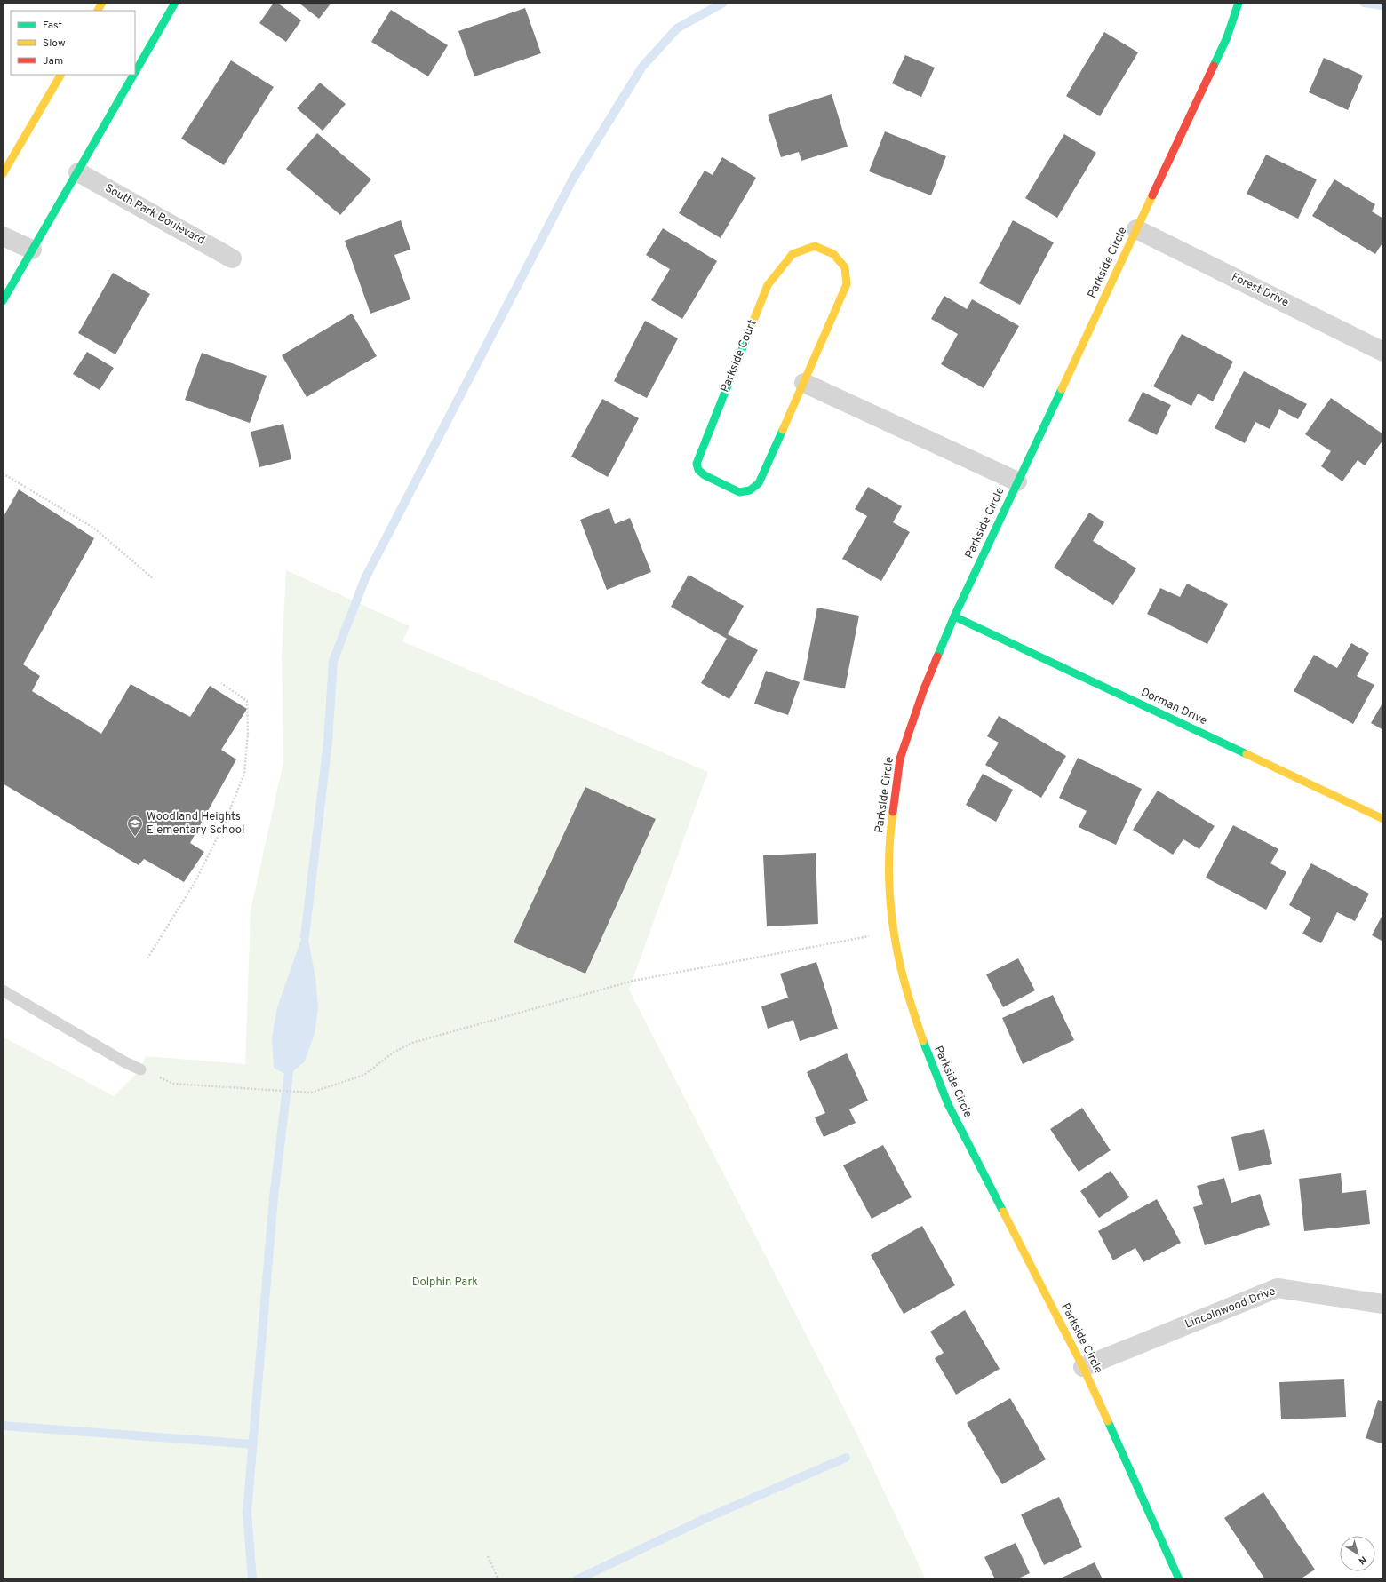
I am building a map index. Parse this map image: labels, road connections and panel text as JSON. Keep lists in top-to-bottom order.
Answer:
{
  "streets": {
    "street": [
      "South Park Boulevard",
      "Parkside Circle",
      "Forest Drive",
      "Parkside Court",
      "Dorman Drive",
      "Lincolnwood Drive"
    ]
  },
  "crossings": [
    ["Parkside Circle", "Forest Drive"],
    ["Parkside Circle", "Dorman Drive"],
    ["Parkside Circle", "Lincolnwood Drive"]
  ],
  "parks": ["Dolphin Park"],
  "places": {
    "school or university": ["Woodland Heights Elementary School"]
  },
  "legend": ["Fast", "Slow", "Jam"],
  "north": "bottom right"
}
